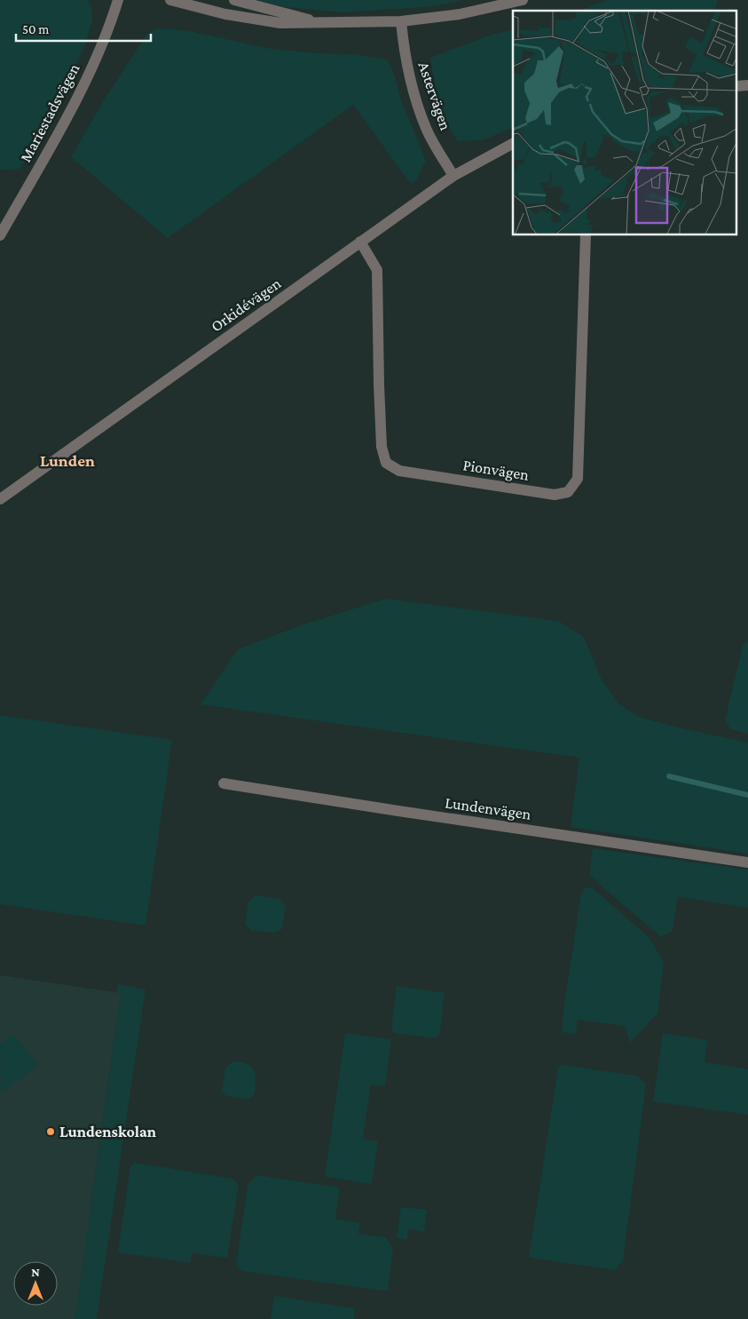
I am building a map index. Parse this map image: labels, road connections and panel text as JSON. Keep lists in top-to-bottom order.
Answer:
{
  "streets": {
    "street": [
      "Astervägen",
      "Mariestadsvägen",
      "Orkidévägen",
      "Pionvägen",
      "Lundenvägen"
    ]
  },
  "crossings": [
    ["Astervägen", "Orkidévägen"],
    ["Orkidévägen", "Pionvägen"]
  ],
  "districts": ["Lunden"],
  "places": ["Lundenskolan"],
  "scale_bar": "50 m",
  "north": "top"
}
